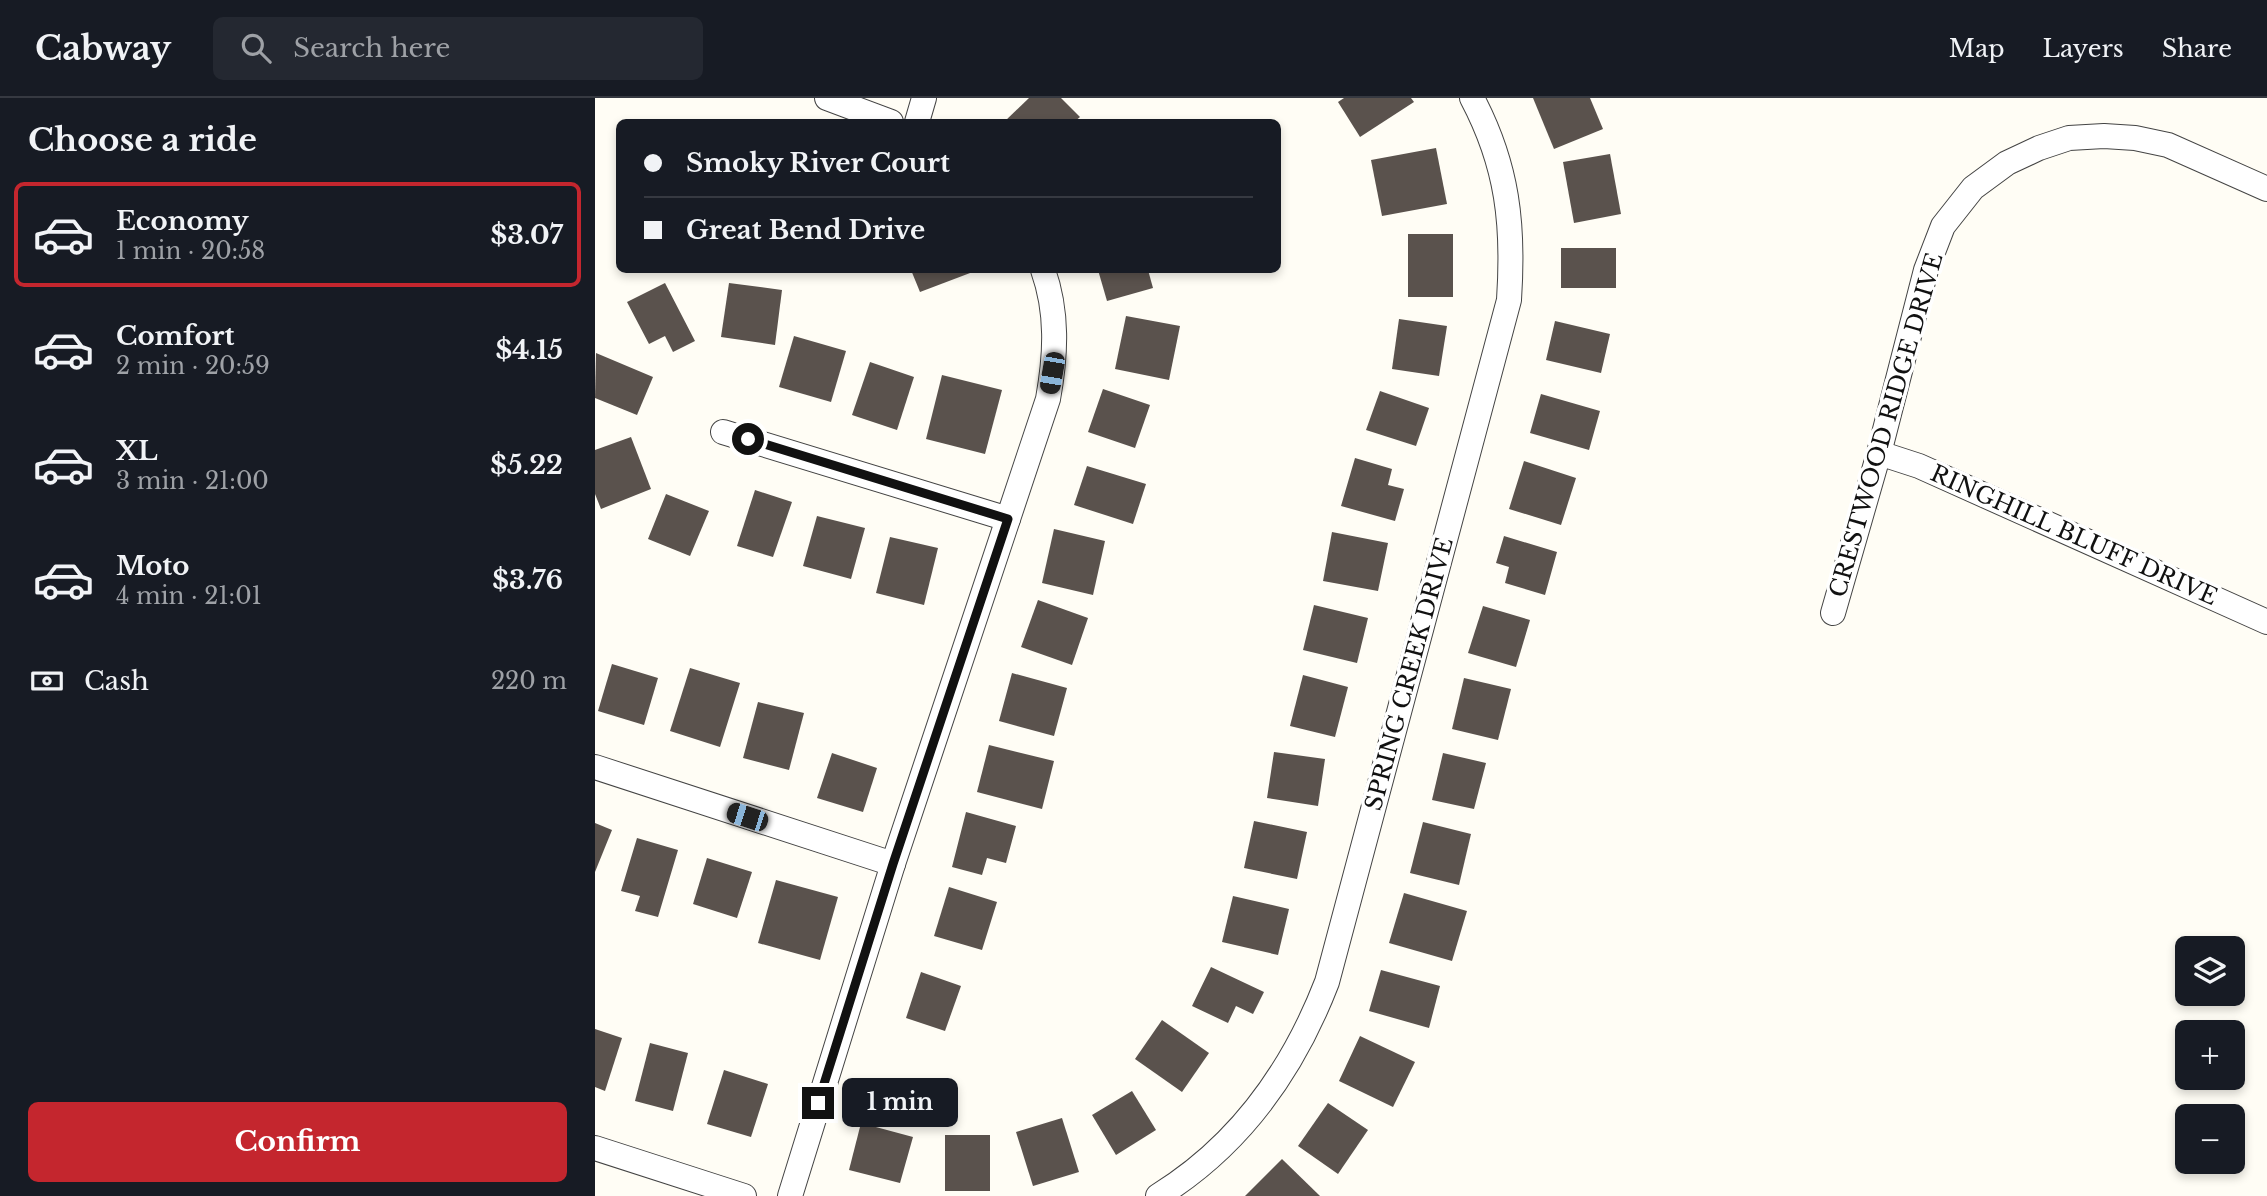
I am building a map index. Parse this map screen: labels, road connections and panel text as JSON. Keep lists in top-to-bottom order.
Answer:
{
  "streets": {
    "street": ["CRESTWOOD RIDGE DRIVE", "RINGHILL BLUFF DRIVE", "SPRING CREEK DRIVE"]
  },
  "crossings": [
    ["CRESTWOOD RIDGE DRIVE", "RINGHILL BLUFF DRIVE"]
  ],
  "page": {
    "header": "Cabway",
    "search": "Search here",
    "nav": ["Map", "Layers", "Share"],
    "heading": "Choose a ride",
    "banner": ["Smoky River Court", "Great Bend Drive"],
    "list": [
      {
        "name": "Economy",
        "note": "1 min · 20:58",
        "value": "$3.07"
      },
      {
        "name": "Comfort",
        "note": "2 min · 20:59",
        "value": "$4.15"
      },
      {
        "name": "XL",
        "note": "3 min · 21:00",
        "value": "$5.22"
      },
      {
        "name": "Moto",
        "note": "4 min · 21:01",
        "value": "$3.76"
      }
    ],
    "pay": ["Cash", "220 m"],
    "map_buttons": ["+", "−"],
    "bubble": "1 min",
    "buttons": "Confirm"
  }
}
